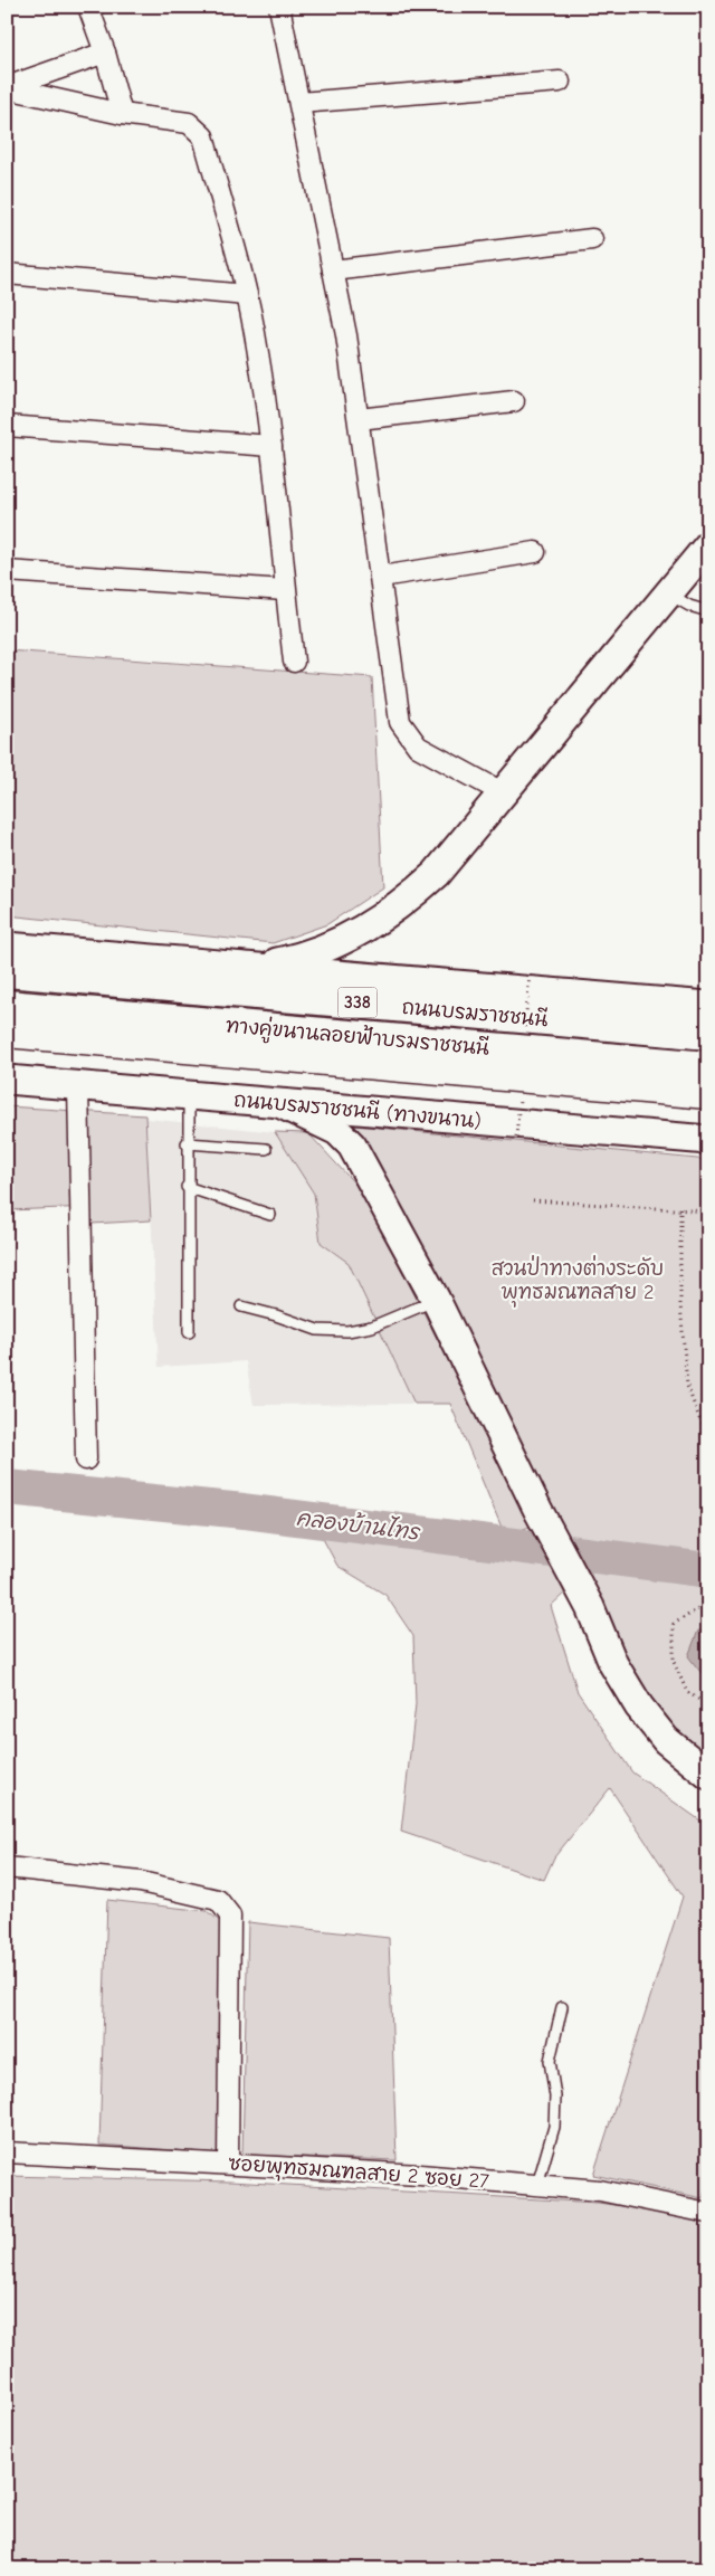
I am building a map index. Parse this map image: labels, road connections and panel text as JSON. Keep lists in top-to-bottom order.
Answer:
{
  "streets": {
    "main road": [
      "338",
      "ถนนบรมราชชนนี",
      "ทางคู่ขนานลอยฟ้าบรมราชชนนี",
      "ถนนบรมราชชนนี (ทางขนาน)"
    ],
    "street": ["ซอยพุทธมณฑลสาย 2 ซอย 27"]
  },
  "water": ["คลองบ้านไทร"],
  "parks": ["สวนป่าทางต่างระดับ พุทธมณฑลสาย 2"]
}
